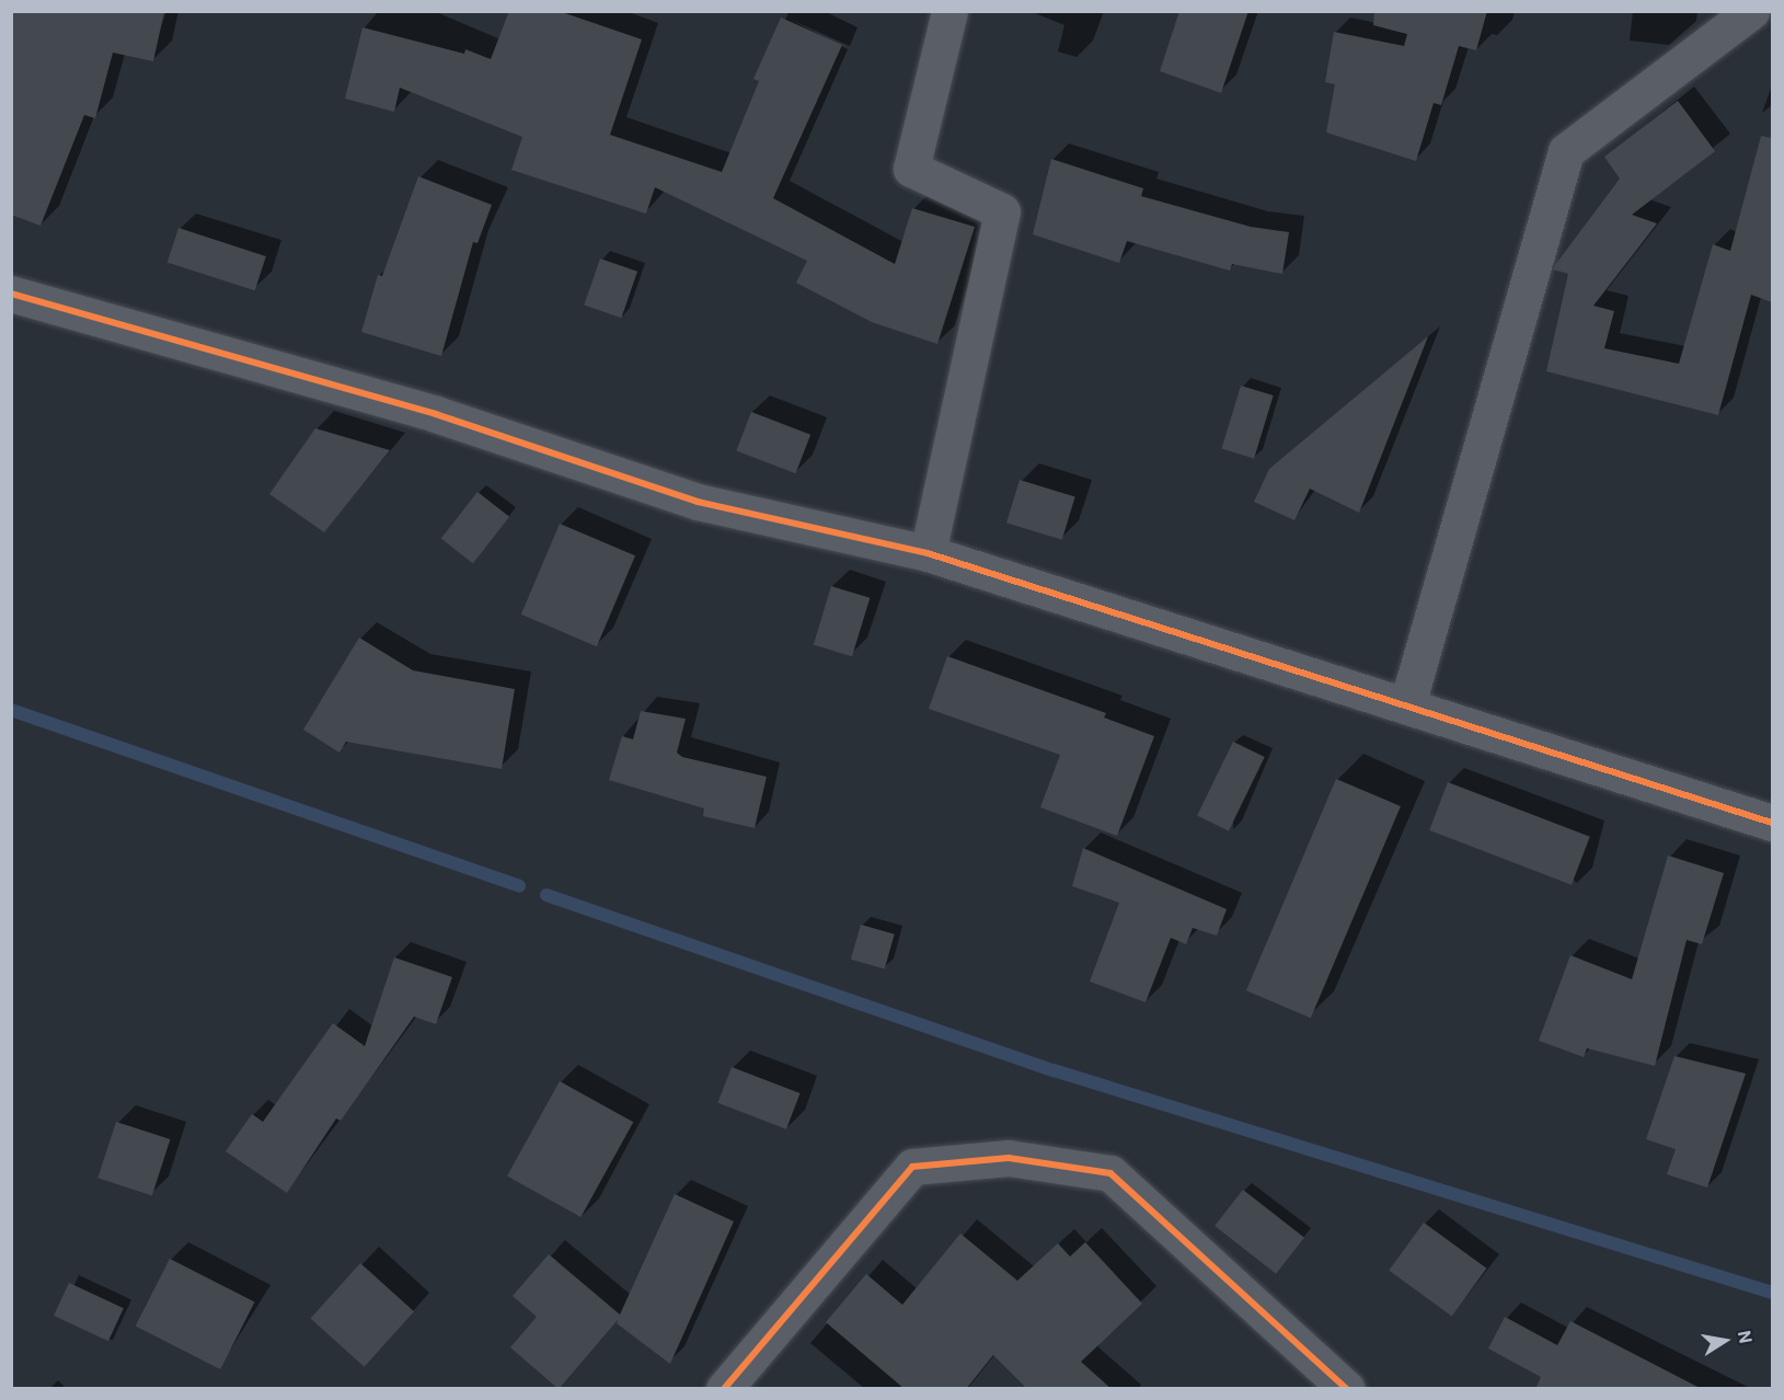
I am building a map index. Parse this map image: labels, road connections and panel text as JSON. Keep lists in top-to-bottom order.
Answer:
{
  "north": "right"
}
